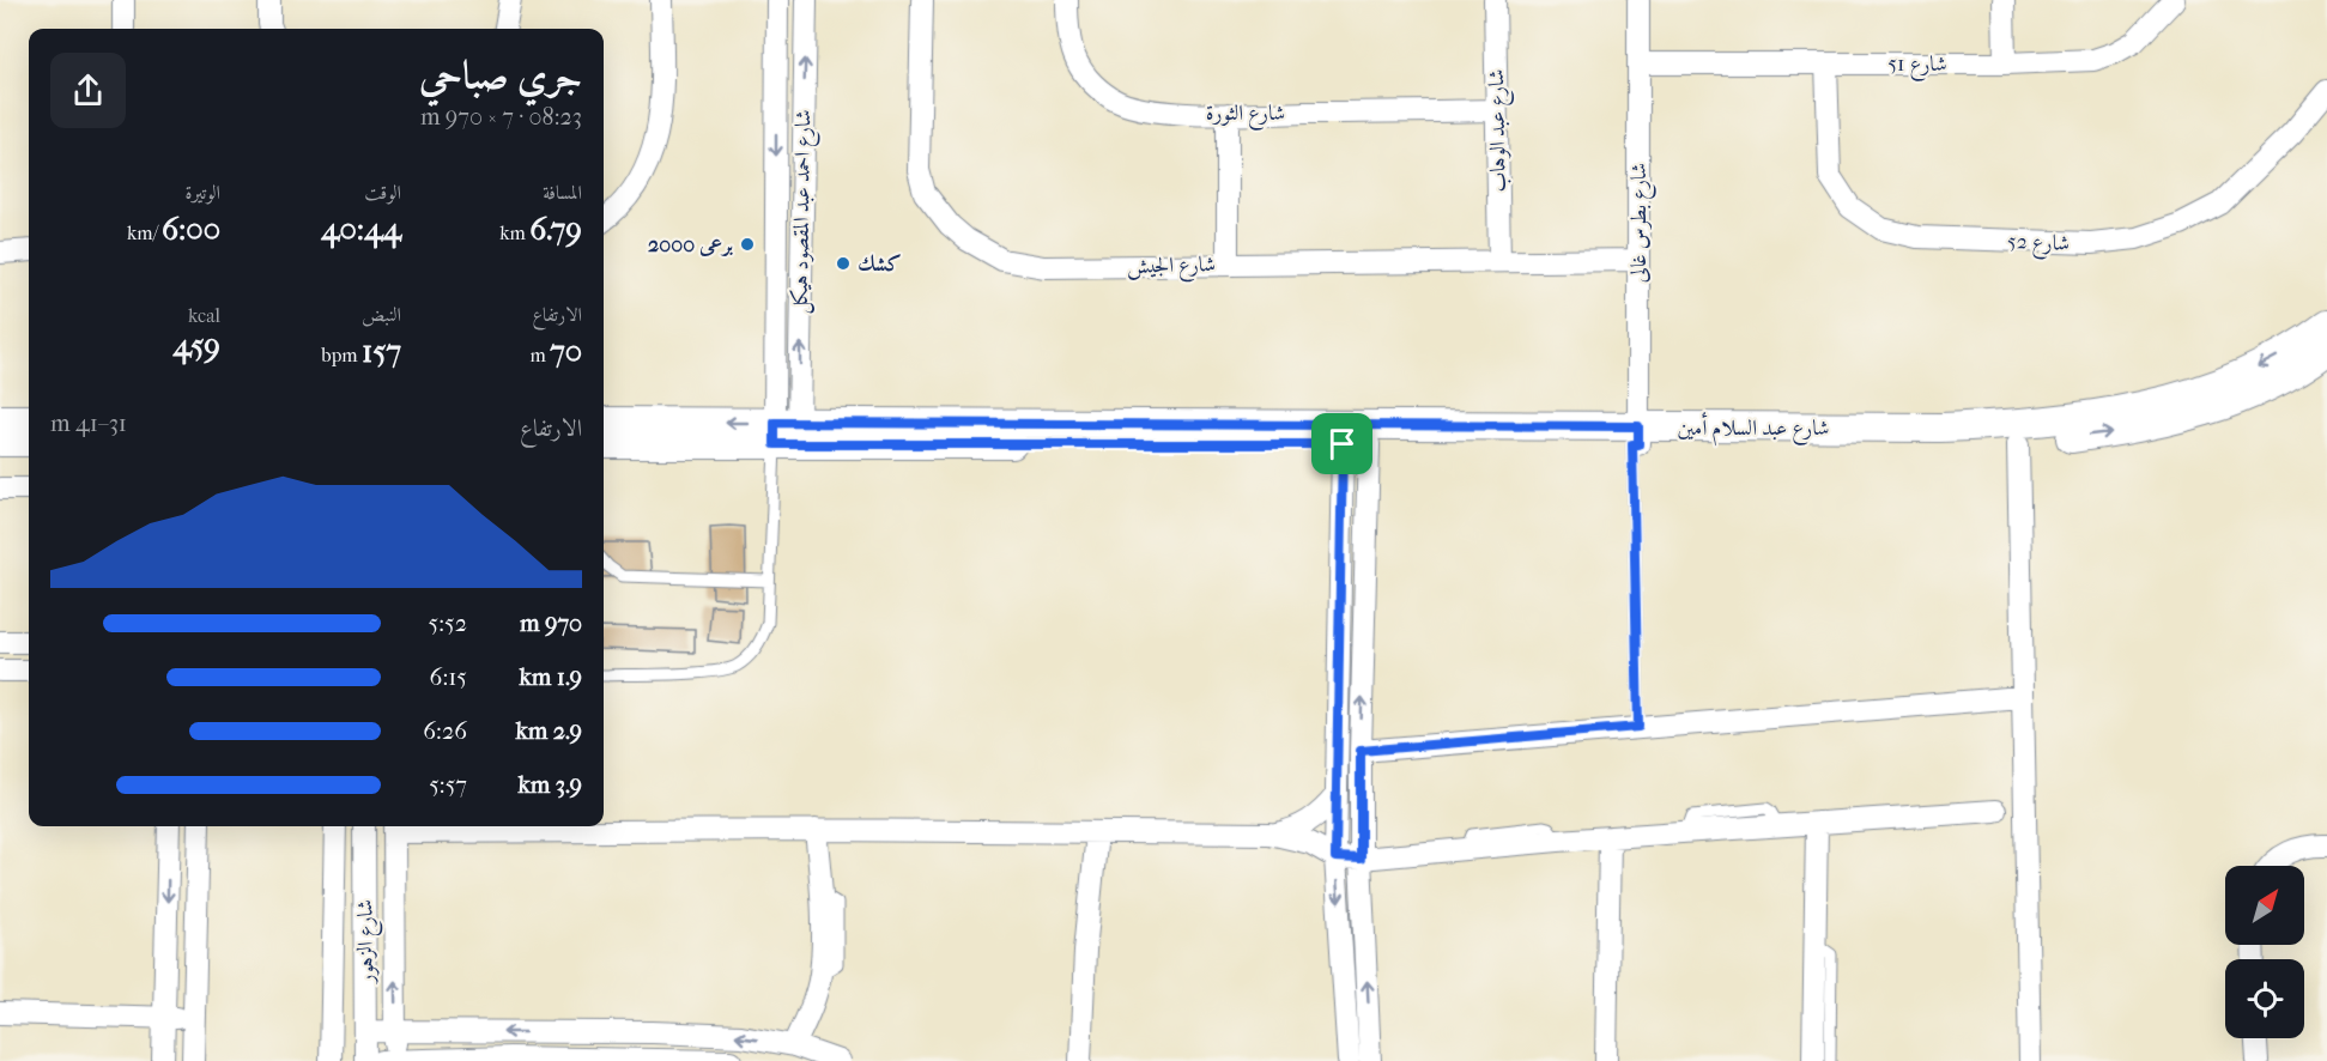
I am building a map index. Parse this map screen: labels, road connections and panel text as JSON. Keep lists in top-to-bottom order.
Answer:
{
  "streets": {
    "street": [
      "شارع 51",
      "شارع الثورة",
      "شارع عبد الوهاب",
      "شارع احمد عبد المقصود هيكل",
      "شارع بطرس غالى",
      "شارع 52",
      "شارع الجيش",
      "شارع عبد السلام أمين",
      "شارع الزهور"
    ]
  },
  "crossings": [
    ["شارع 51", "شارع بطرس غالى"],
    ["شارع 51", "شارع 52"],
    ["شارع الثورة", "شارع عبد الوهاب"],
    ["شارع عبد الوهاب", "شارع الجيش"],
    ["شارع احمد عبد المقصود هيكل", "شارع عبد السلام أمين"],
    ["شارع بطرس غالى", "شارع الجيش"],
    ["شارع بطرس غالى", "شارع عبد السلام أمين"]
  ],
  "places": ["برعى 2000", "كشك"],
  "north": "top right",
  "page": {
    "heading": ["جري صباحي", "08:23 · 7 × 970 m"],
    "stats": [
      ["المسافة", "6.79 km"],
      ["الوقت", "40:44"],
      ["الوتيرة", "6:00 /km"],
      ["الارتفاع", "70 m"],
      ["النبض", "157 bpm"],
      ["kcal", "459"]
    ],
    "chart": ["الارتفاع", "31–41 m"],
    "list": [
      {
        "name": "970 m",
        "note": "5:52"
      },
      {
        "name": "1.9 km",
        "note": "6:15"
      },
      {
        "name": "2.9 km",
        "note": "6:26"
      },
      {
        "name": "3.9 km",
        "note": "5:57"
      }
    ]
  }
}
